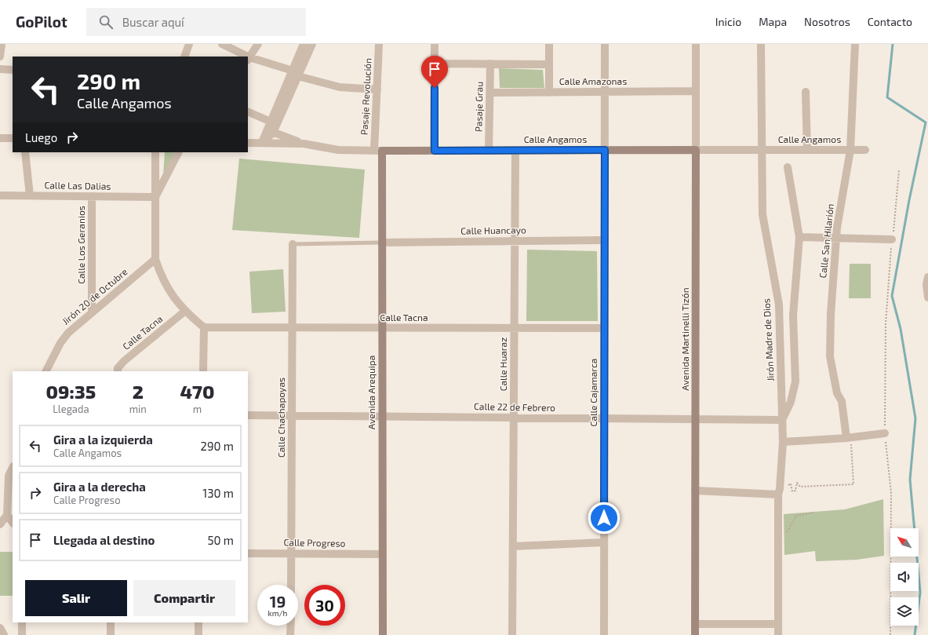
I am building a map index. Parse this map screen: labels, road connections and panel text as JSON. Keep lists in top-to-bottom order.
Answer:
{
  "streets": {
    "street": [
      "Calle Amazonas",
      "Pasaje Revolución",
      "Pasaje Grau",
      "Calle Angamos",
      "Calle Las Dalias",
      "Calle Huancayo",
      "Calle San Hilarión",
      "Calle Los Geranios",
      "Jirón 20 de Octubre",
      "Calle Tacna",
      "Avenida Martinelli Tizón",
      "Jirón Madre de Dios",
      "Calle Huaraz",
      "Avenida Arequipa",
      "Calle Cajamarca",
      "Calle 22 de Febrero",
      "Calle Chachapoyas",
      "Calle Progreso"
    ]
  },
  "crossings": [
    ["Calle Amazonas", "Pasaje Grau"],
    ["Calle Amazonas", "Avenida Martinelli Tizón"],
    ["Calle Amazonas", "Calle Cajamarca"],
    ["Pasaje Revolución", "Calle Angamos"],
    ["Pasaje Revolución", "Avenida Arequipa"],
    ["Pasaje Grau", "Calle Angamos"],
    ["Calle Angamos", "Calle San Hilarión"],
    ["Calle Angamos", "Avenida Martinelli Tizón"],
    ["Calle Angamos", "Jirón Madre de Dios"],
    ["Calle Angamos", "Calle Huaraz"],
    ["Calle Angamos", "Avenida Arequipa"],
    ["Calle Angamos", "Calle Cajamarca"],
    ["Calle Las Dalias", "Calle Los Geranios"],
    ["Calle Huancayo", "Calle Huaraz"],
    ["Calle Huancayo", "Avenida Arequipa"],
    ["Calle Huancayo", "Calle Cajamarca"],
    ["Calle Los Geranios", "Jirón 20 de Octubre"],
    ["Calle Tacna", "Calle Huaraz"],
    ["Calle Tacna", "Avenida Arequipa"],
    ["Calle Tacna", "Calle Cajamarca"],
    ["Calle Tacna", "Calle Chachapoyas"],
    ["Avenida Martinelli Tizón", "Calle 22 de Febrero"],
    ["Jirón Madre de Dios", "Calle 22 de Febrero"],
    ["Calle Huaraz", "Calle 22 de Febrero"],
    ["Avenida Arequipa", "Calle 22 de Febrero"],
    ["Avenida Arequipa", "Calle Progreso"],
    ["Calle Cajamarca", "Calle 22 de Febrero"],
    ["Calle 22 de Febrero", "Calle Chachapoyas"],
    ["Calle Chachapoyas", "Calle Progreso"]
  ],
  "north": "top left",
  "page": {
    "header": "GoPilot",
    "search": "Buscar aquí",
    "nav": [
      "Inicio",
      "Mapa",
      "Nosotros",
      "Contacto"
    ],
    "turn": ["290 m", "Calle Angamos"],
    "then": "Luego",
    "eta": [
      "09:35",
      "Llegada",
      "2",
      "min",
      "470",
      "m"
    ],
    "list": [
      {
        "name": "Gira a la izquierda",
        "note": "Calle Angamos",
        "value": "290 m"
      },
      {
        "name": "Gira a la derecha",
        "note": "Calle Progreso",
        "value": "130 m"
      },
      {
        "name": "Llegada al destino",
        "value": "50 m"
      }
    ],
    "buttons": ["Salir", "Compartir"],
    "speed": "19 km/h",
    "limit": "30"
  }
}
